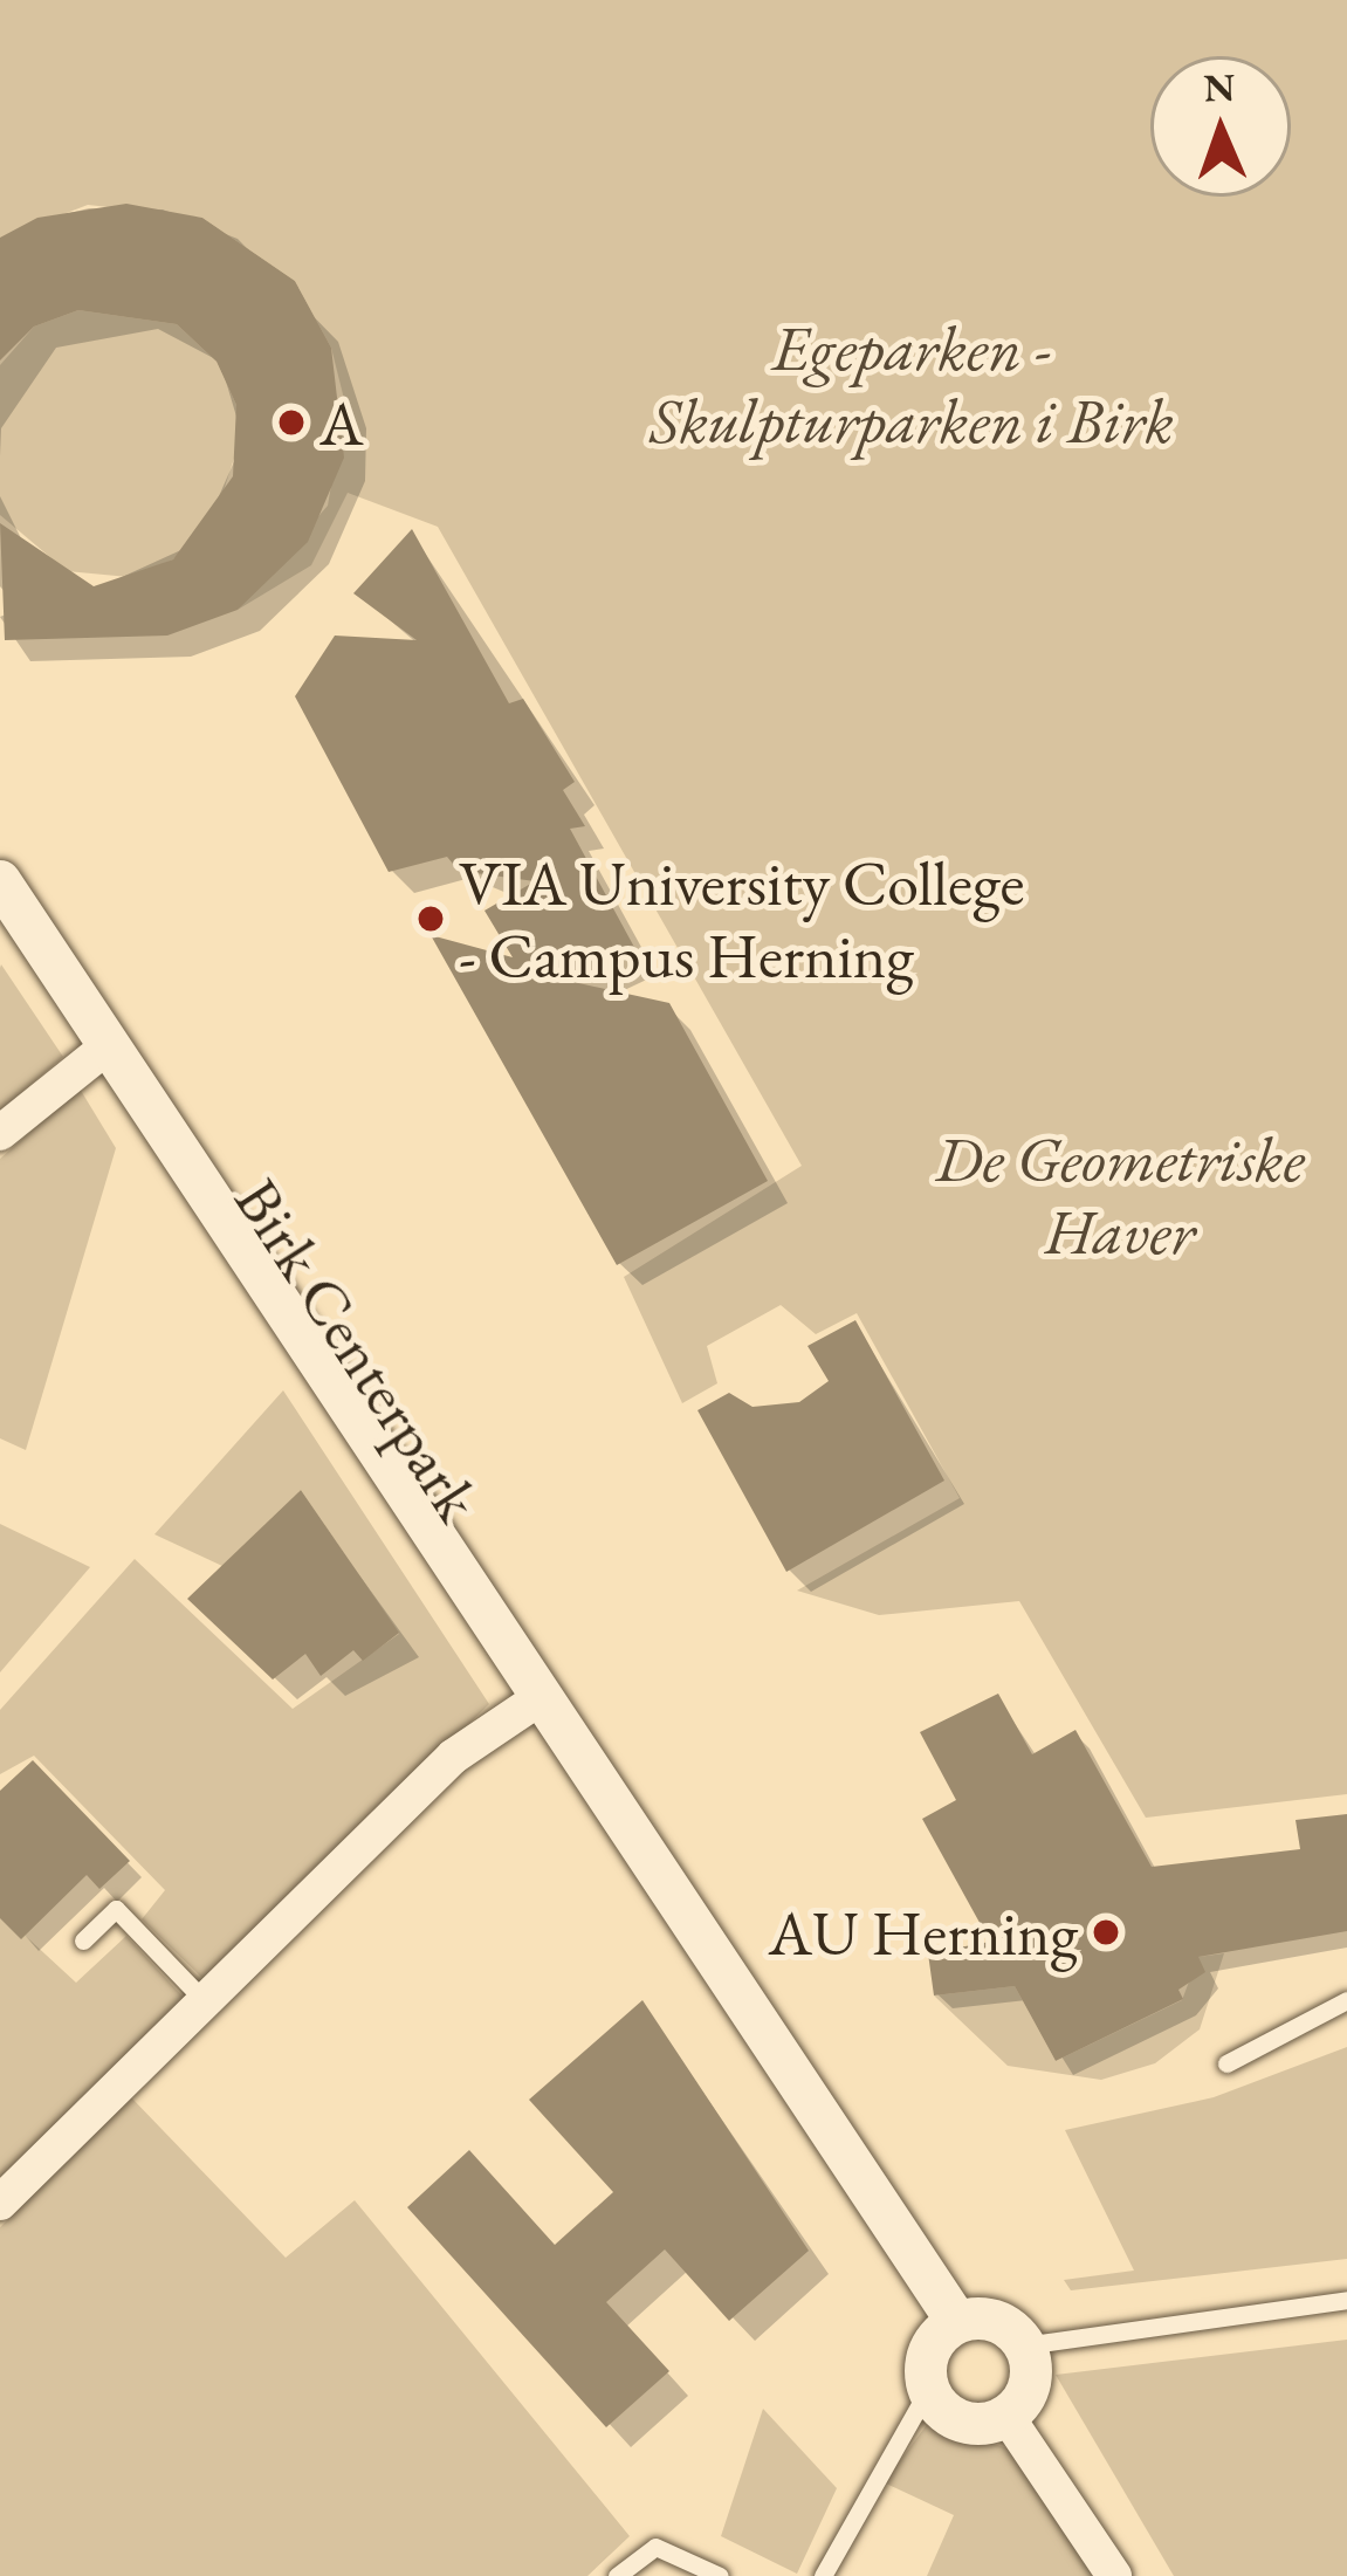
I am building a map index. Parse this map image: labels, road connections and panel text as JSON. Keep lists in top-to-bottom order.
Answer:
{
  "streets": {
    "street": ["Birk Centerpark"]
  },
  "parks": ["Egeparken - Skulpturparken i Birk", "De Geometriske Haver"],
  "places": ["A", "VIA University College - Campus Herning", "AU Herning"],
  "north": "top"
}
